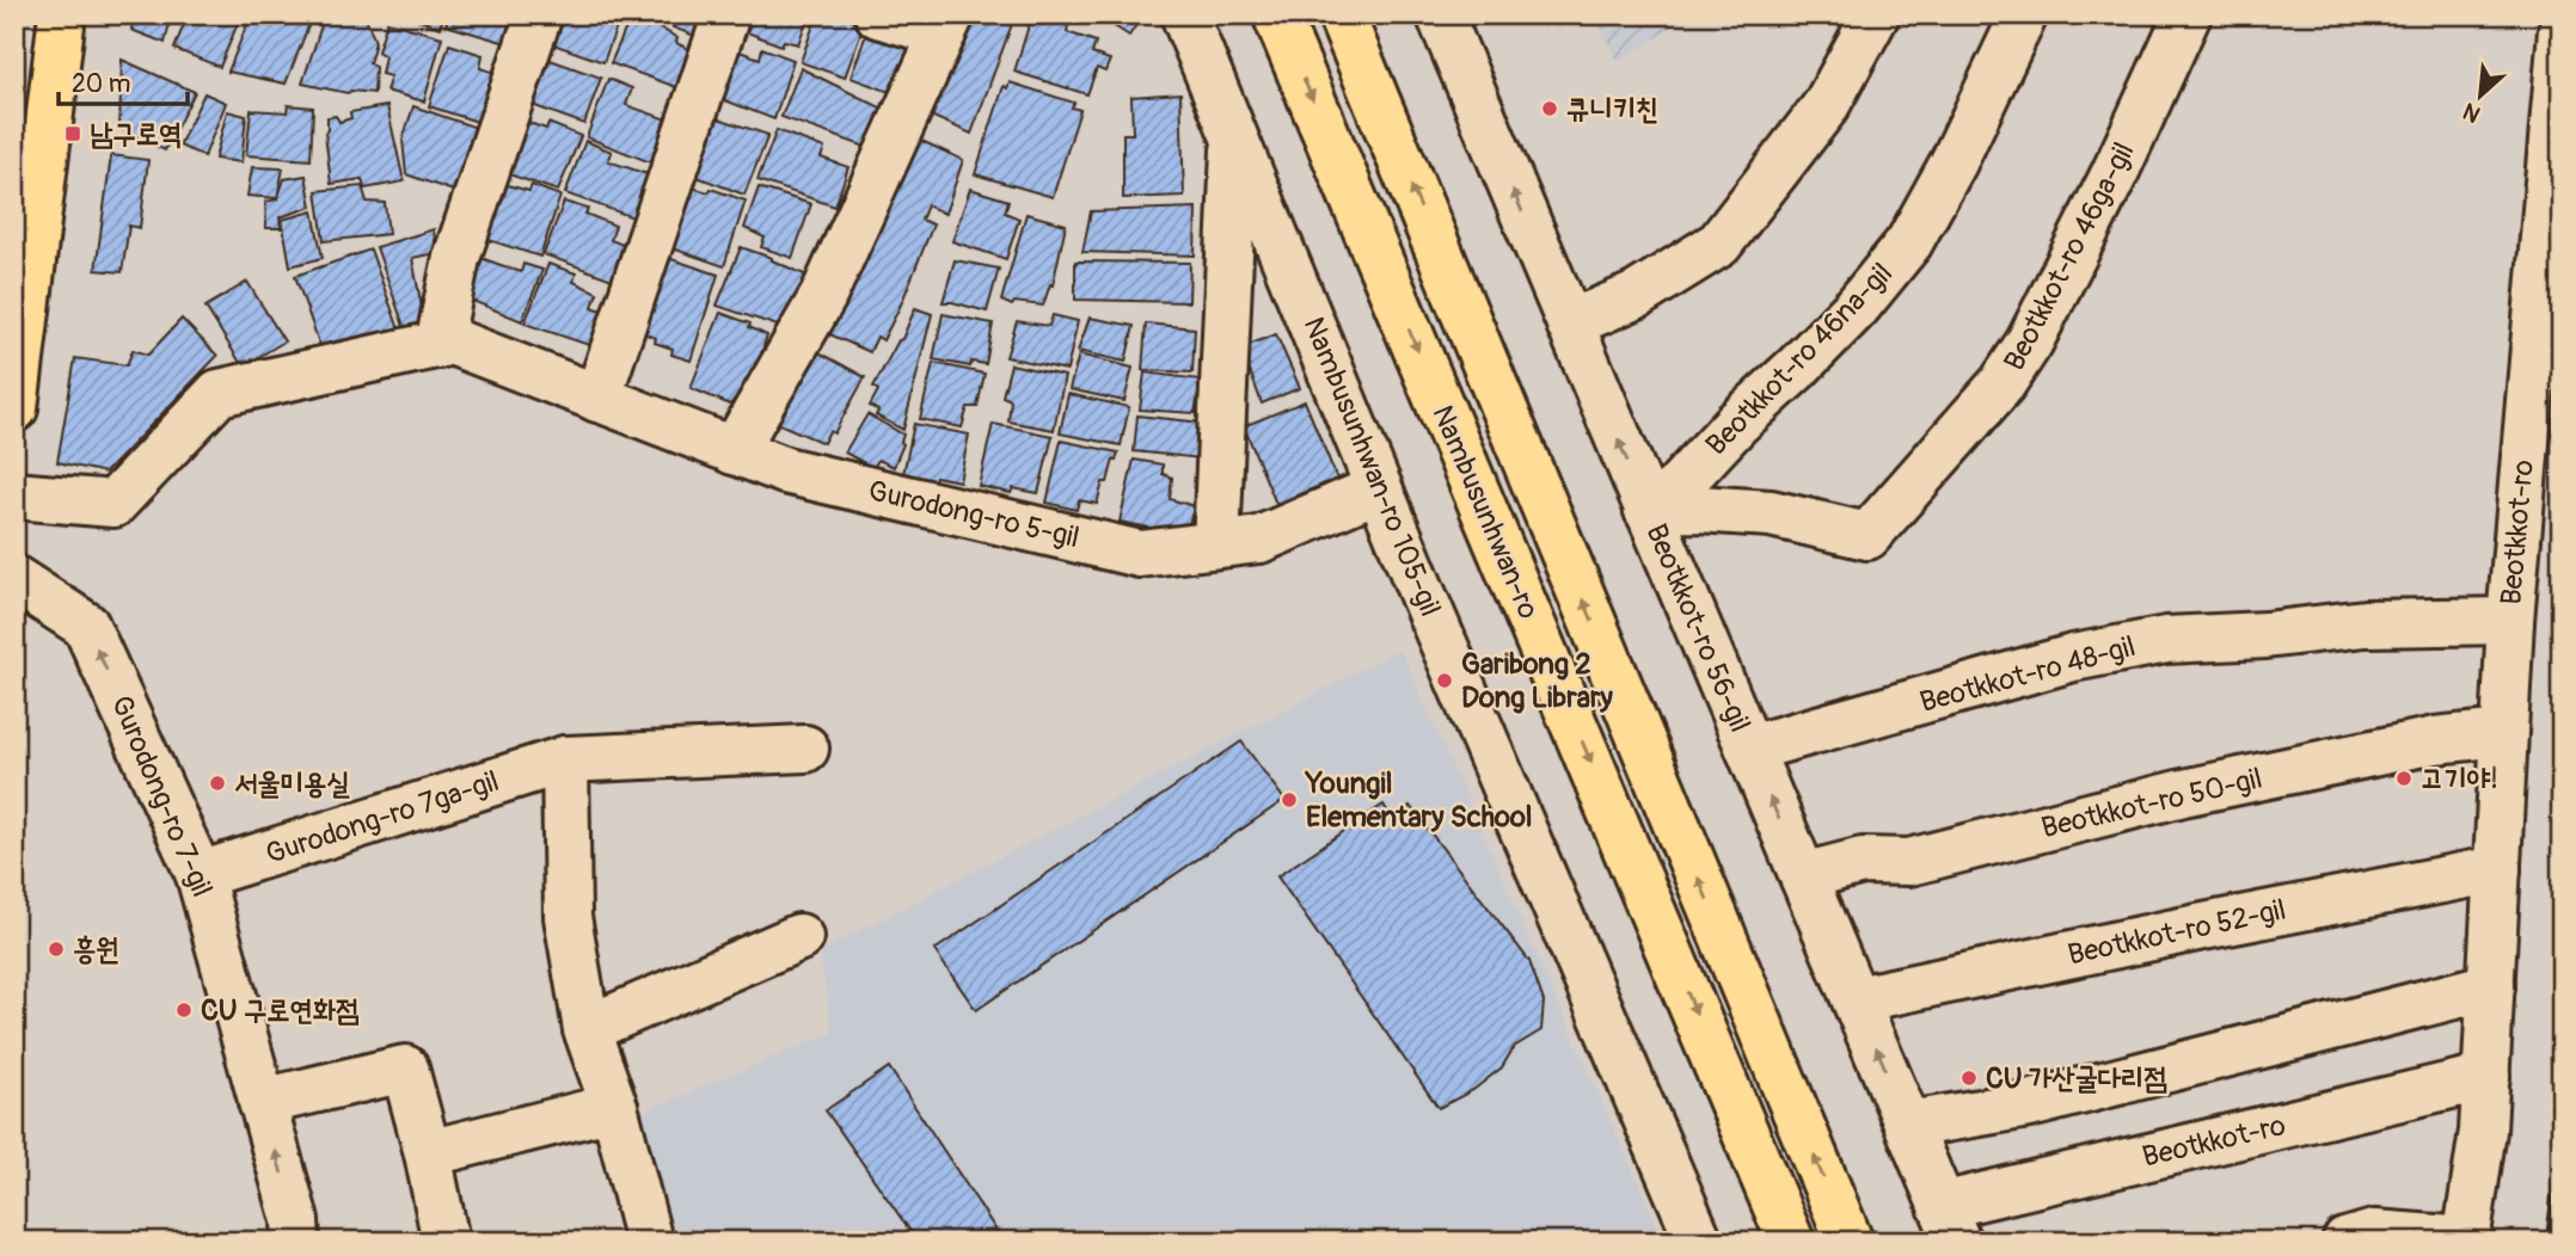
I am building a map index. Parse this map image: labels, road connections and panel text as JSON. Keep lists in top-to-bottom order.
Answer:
{
  "streets": {
    "main road": ["Nambusunhwan-ro"],
    "street": [
      "Beotkkot-ro 46ga-gil",
      "Beotkkot-ro 46na-gil",
      "Nambusunhwan-ro 105-gil",
      "Gurodong-ro 5-gil",
      "Beotkkot-ro",
      "Beotkkot-ro 56-gil",
      "Beotkkot-ro 48-gil",
      "Gurodong-ro 7-gil",
      "Beotkkot-ro 50-gil",
      "Gurodong-ro 7ga-gil",
      "Beotkkot-ro 52-gil"
    ]
  },
  "crossings": [
    ["Beotkkot-ro 46ga-gil", "Beotkkot-ro 46na-gil"],
    ["Beotkkot-ro 46ga-gil", "Beotkkot-ro 56-gil"],
    ["Beotkkot-ro 46na-gil", "Beotkkot-ro 56-gil"],
    ["Nambusunhwan-ro 105-gil", "Gurodong-ro 5-gil"],
    ["Beotkkot-ro", "Beotkkot-ro 56-gil"],
    ["Beotkkot-ro", "Beotkkot-ro 48-gil"],
    ["Beotkkot-ro", "Beotkkot-ro 50-gil"],
    ["Beotkkot-ro", "Beotkkot-ro 52-gil"],
    ["Beotkkot-ro 56-gil", "Beotkkot-ro 48-gil"],
    ["Beotkkot-ro 56-gil", "Beotkkot-ro 50-gil"],
    ["Beotkkot-ro 56-gil", "Beotkkot-ro 52-gil"],
    ["Gurodong-ro 7-gil", "Gurodong-ro 7ga-gil"]
  ],
  "places": {
    "other": [
      "큐니키친",
      "Garibong 2 Dong Library",
      "고기야!",
      "서울미용실",
      "Youngil Elementary School",
      "흥원",
      "CU 구로연화점",
      "CU 가산굴다리점"
    ],
    "transit": ["남구로역"]
  },
  "scale_bar": "20 m",
  "north": "bottom left"
}
